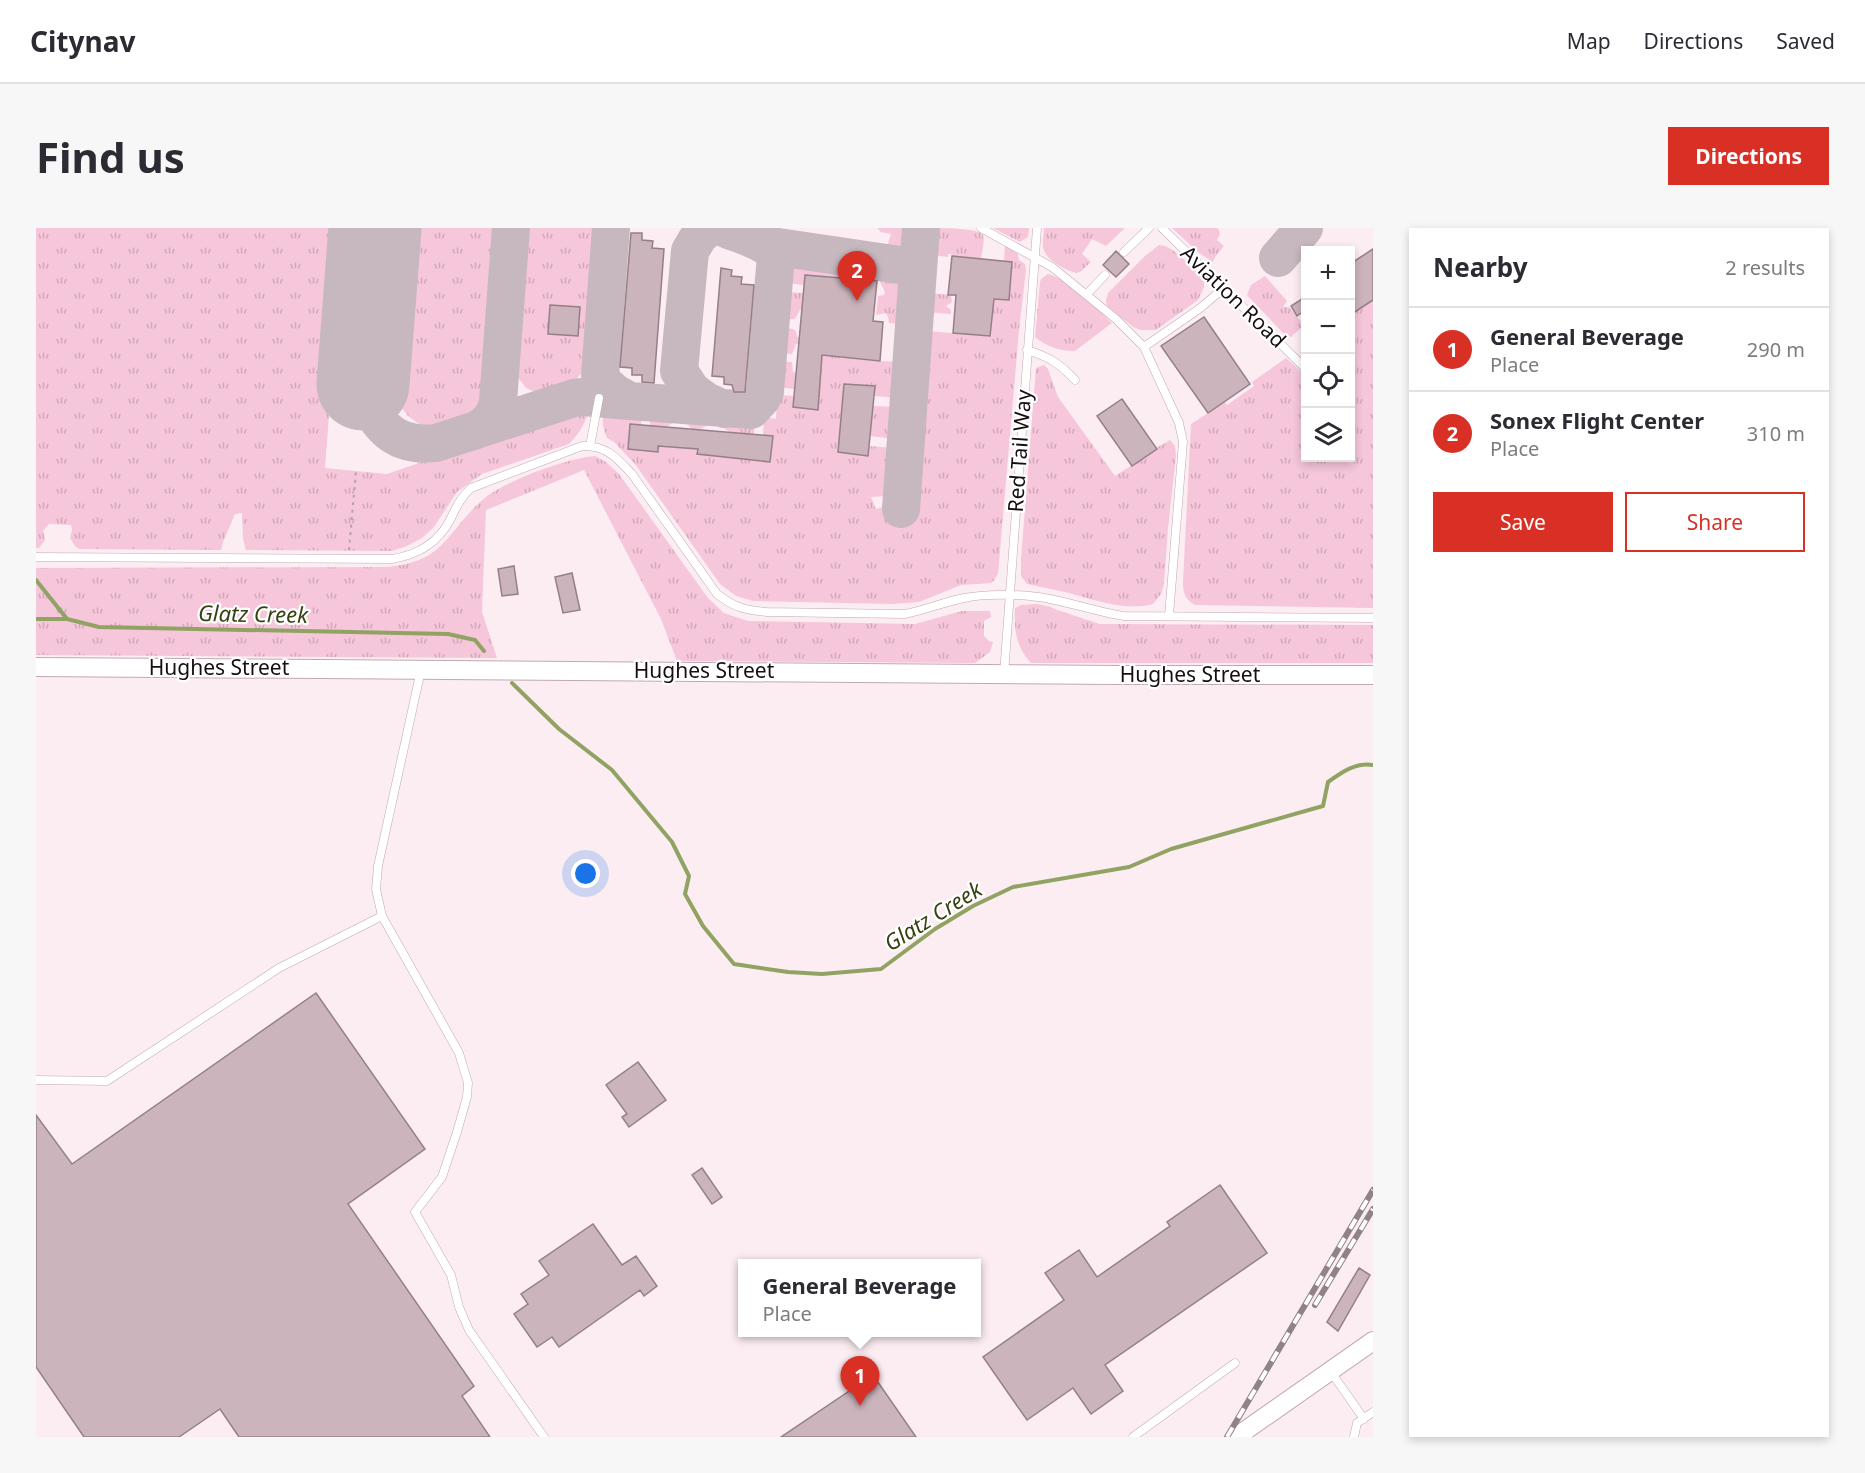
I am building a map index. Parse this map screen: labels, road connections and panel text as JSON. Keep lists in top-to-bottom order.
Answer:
{
  "streets": {
    "street": ["Hughes Street"],
    "lane": ["Aviation Road", "Red Tail Way"]
  },
  "crossings": [
    ["Red Tail Way", "Hughes Street"]
  ],
  "water": ["Glatz Creek"],
  "page": {
    "header": "Citynav",
    "nav": ["Map", "Directions", "Saved"],
    "buttons": [
      "Directions",
      ["Save", "Share"]
    ],
    "title": "Find us",
    "heading": ["Nearby", "2 results"],
    "map_buttons": ["+", "−"],
    "pins": ["2", "1"],
    "list": [
      {
        "mark": "1",
        "name": "General Beverage",
        "note": "Place",
        "value": "290 m"
      },
      {
        "mark": "2",
        "name": "Sonex Flight Center",
        "note": "Place",
        "value": "310 m"
      }
    ],
    "popup": ["General Beverage", "Place"]
  }
}
